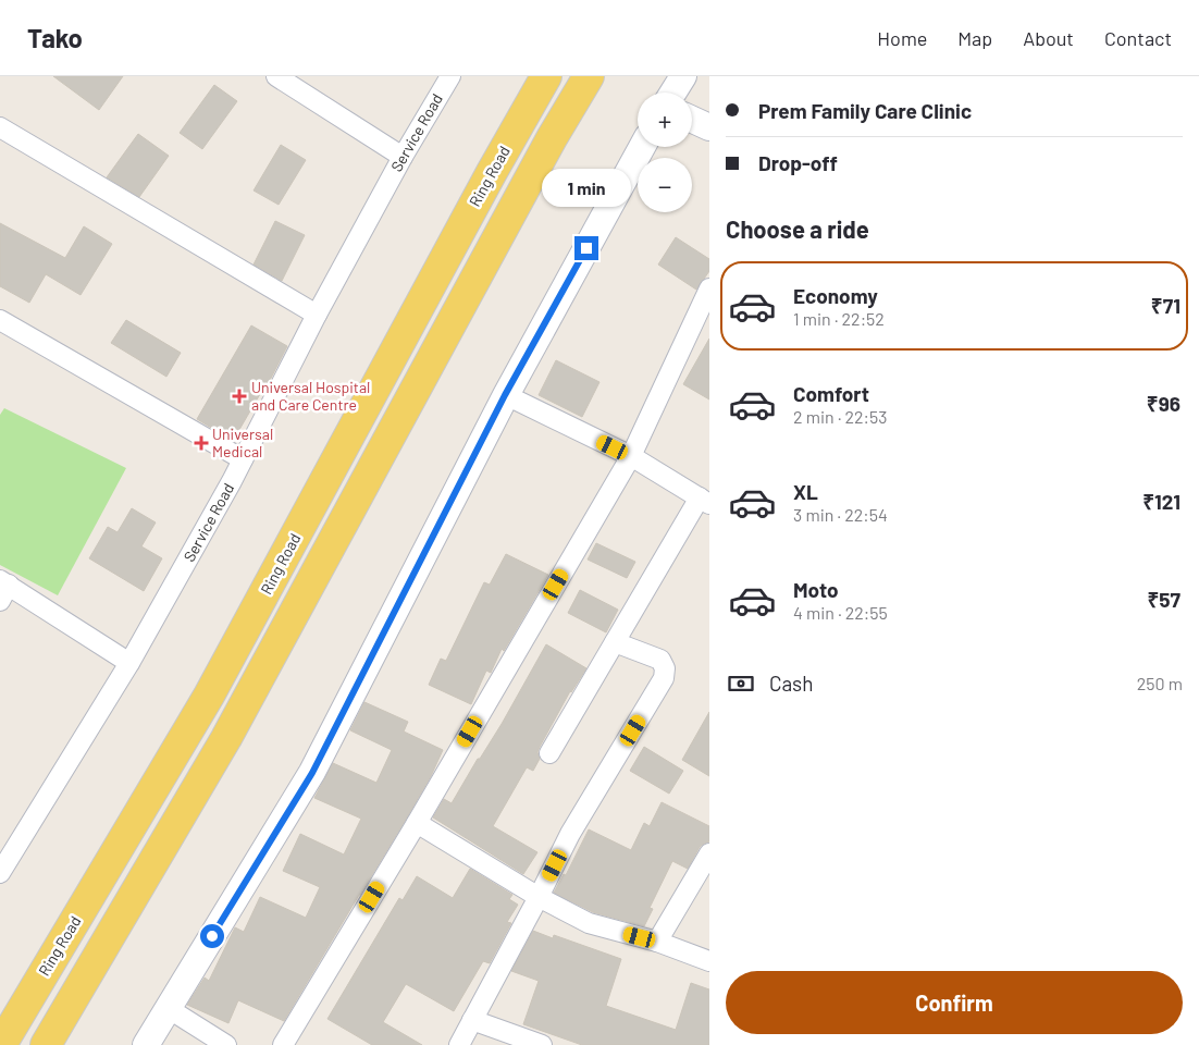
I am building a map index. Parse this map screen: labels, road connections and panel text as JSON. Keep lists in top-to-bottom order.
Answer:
{
  "streets": {
    "main road": ["Ring Road"],
    "street": ["Service Road"]
  },
  "places": {
    "health": ["Universal Hospital and Care Centre", "Universal Medical"]
  },
  "page": {
    "header": "Tako",
    "nav": [
      "Home",
      "Map",
      "About",
      "Contact"
    ],
    "banner": ["Prem Family Care Clinic", "Drop-off"],
    "map_buttons": ["+", "−"],
    "bubble": "1 min",
    "heading": "Choose a ride",
    "list": [
      {
        "name": "Economy",
        "note": "1 min · 22:52",
        "value": "₹71"
      },
      {
        "name": "Comfort",
        "note": "2 min · 22:53",
        "value": "₹96"
      },
      {
        "name": "XL",
        "note": "3 min · 22:54",
        "value": "₹121"
      },
      {
        "name": "Moto",
        "note": "4 min · 22:55",
        "value": "₹57"
      }
    ],
    "pay": ["Cash", "250 m"],
    "buttons": "Confirm"
  }
}
